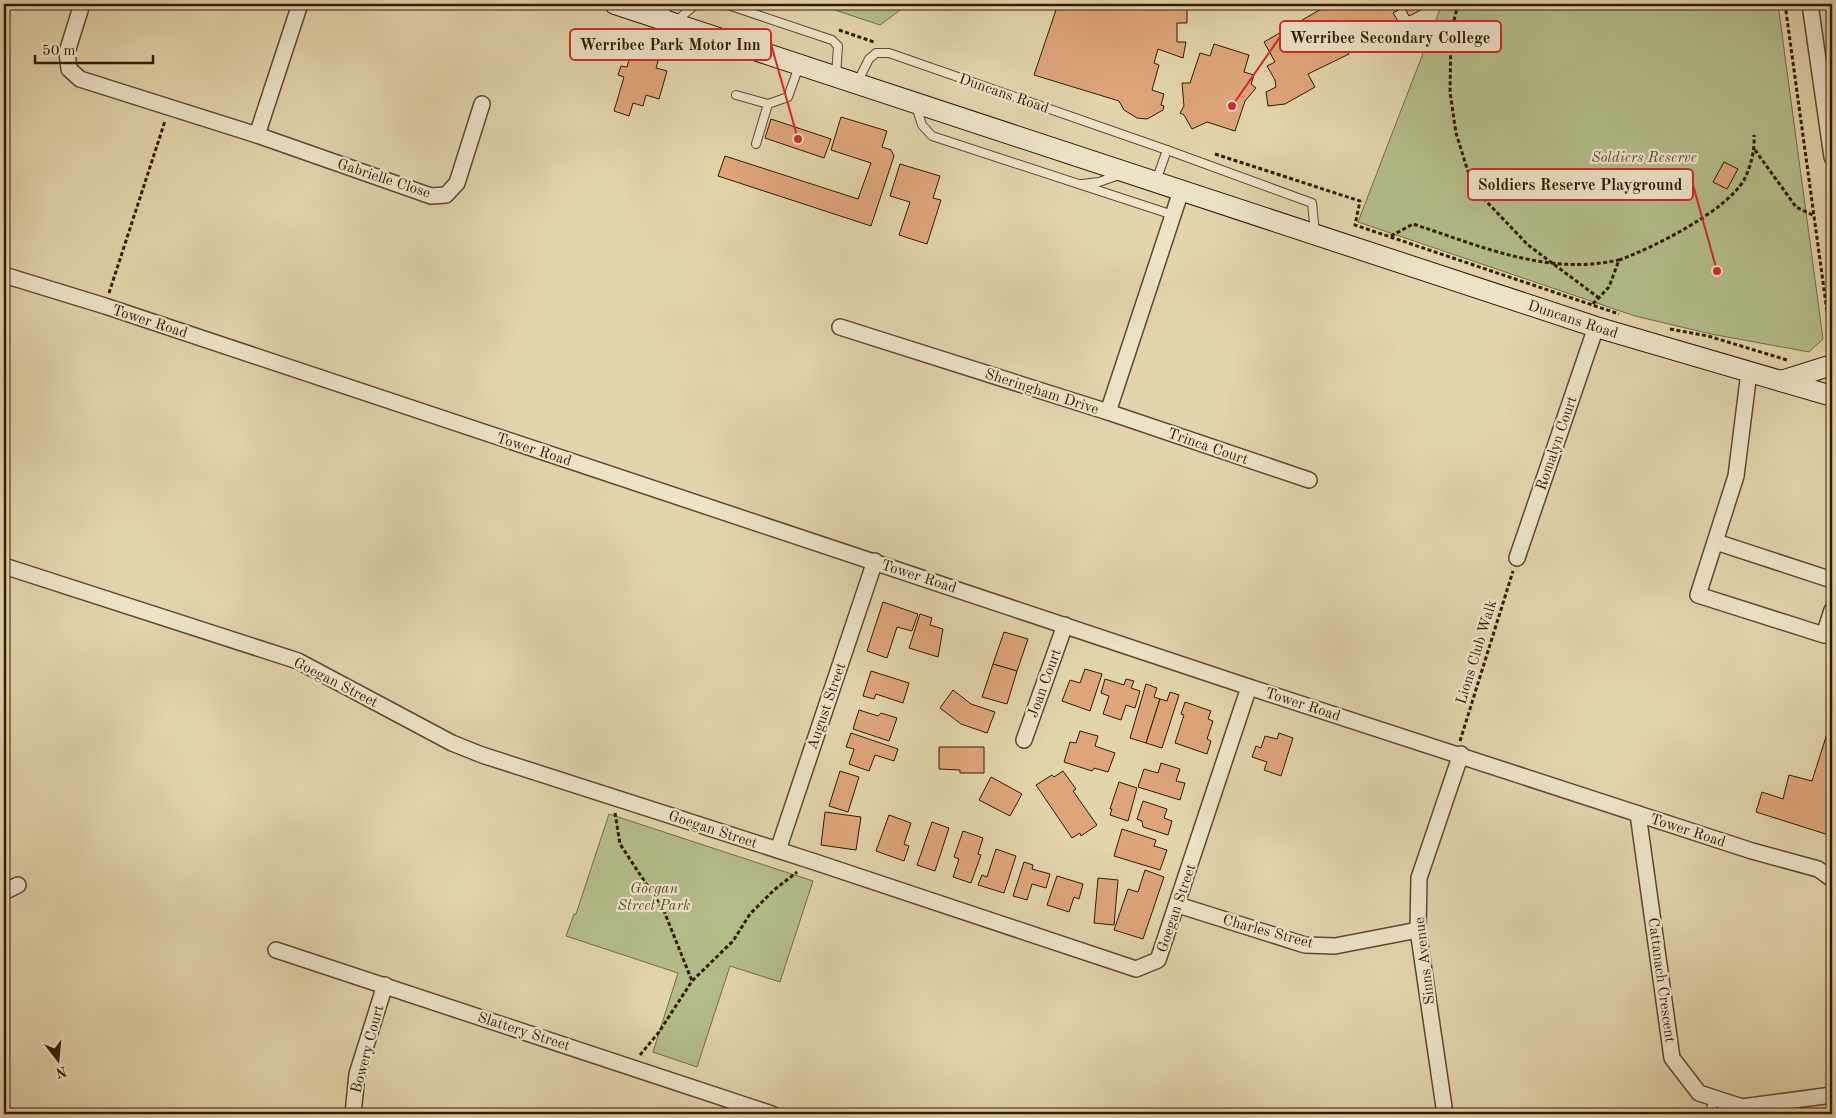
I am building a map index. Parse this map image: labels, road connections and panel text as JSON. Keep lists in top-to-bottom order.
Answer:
{
  "streets": {
    "main road": ["Duncans Road"],
    "street": [
      "Gabrielle Close",
      "Tower Road",
      "Sheringham Drive",
      "Romalyn Court",
      "Trinca Court",
      "Goegan Street",
      "Joan Court",
      "August Street",
      "Charles Street",
      "Sinns Avenue",
      "Cattanach Crescent",
      "Slattery Street",
      "Bowery Court"
    ],
    "path": ["Lions Club Walk"]
  },
  "crossings": [
    ["Duncans Road", "Sheringham Drive"],
    ["Duncans Road", "Romalyn Court"],
    ["Tower Road", "Lions Club Walk"],
    ["Tower Road", "Goegan Street"],
    ["Tower Road", "Joan Court"],
    ["Tower Road", "August Street"],
    ["Tower Road", "Sinns Avenue"],
    ["Tower Road", "Cattanach Crescent"],
    ["Sheringham Drive", "Trinca Court"],
    ["Romalyn Court", "Lions Club Walk"],
    ["Lions Club Walk", "Sinns Avenue"],
    ["Goegan Street", "August Street"],
    ["Goegan Street", "Charles Street"],
    ["Charles Street", "Sinns Avenue"],
    ["Slattery Street", "Bowery Court"]
  ],
  "parks": ["Soldiers Reserve", "Goegan Street Park"],
  "places": ["Werribee Secondary College", "Werribee Park Motor Inn", "Soldiers Reserve Playground"],
  "scale_bar": "50 m",
  "north": "bottom"
}
